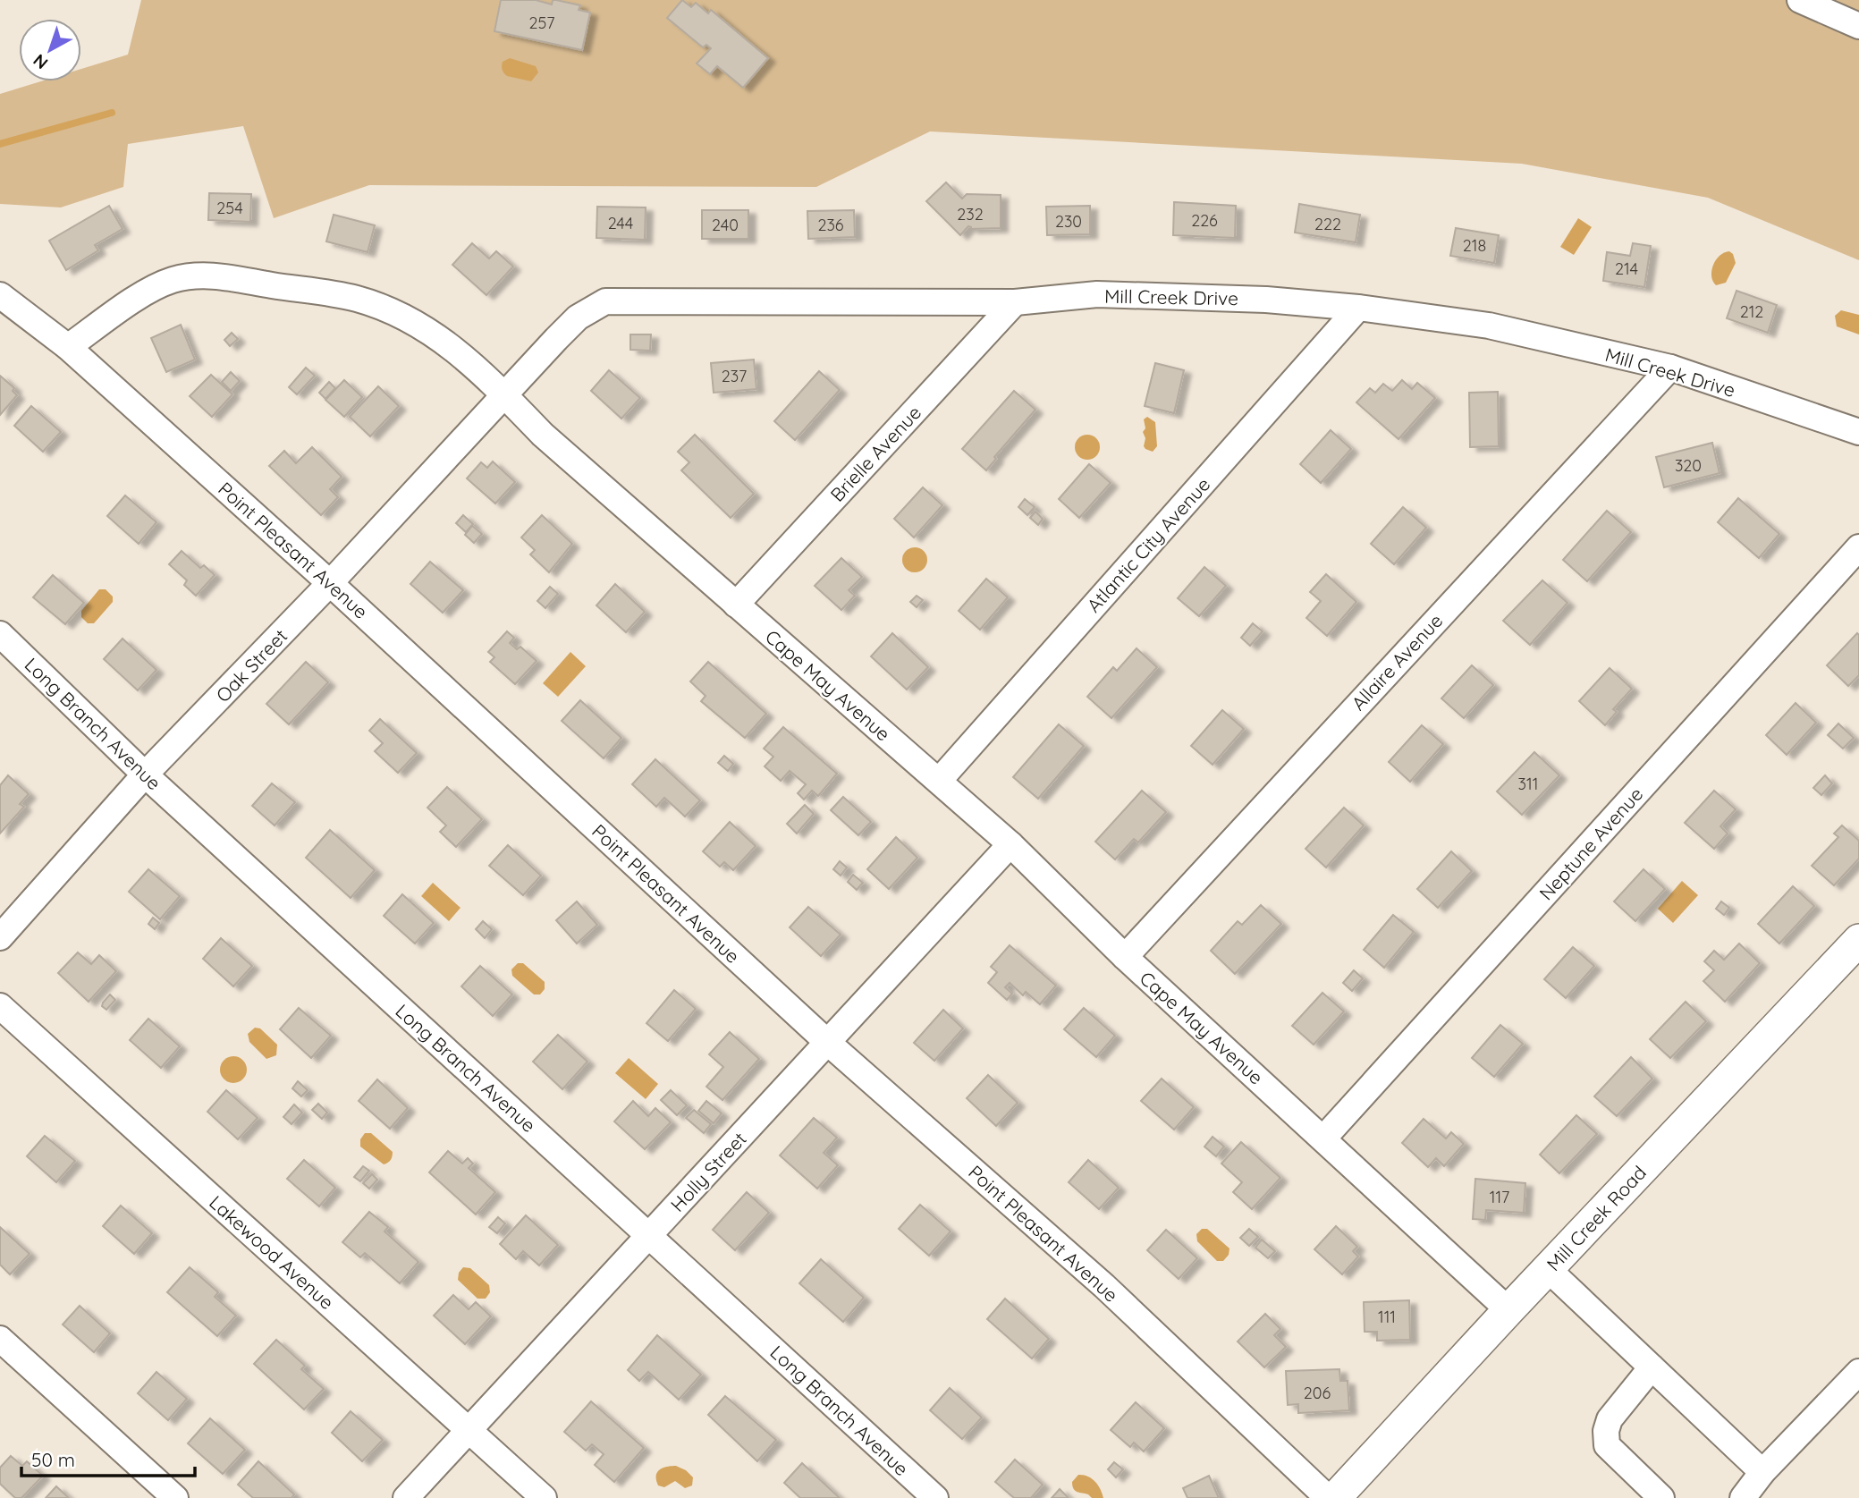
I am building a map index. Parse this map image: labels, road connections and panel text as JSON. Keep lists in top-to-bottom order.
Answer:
{
  "streets": {
    "street": [
      "Mill Creek Drive",
      "Brielle Avenue",
      "Atlantic City Avenue",
      "Point Pleasant Avenue",
      "Allaire Avenue",
      "Oak Street",
      "Cape May Avenue",
      "Long Branch Avenue",
      "Neptune Avenue",
      "Holly Street",
      "Mill Creek Road",
      "Lakewood Avenue"
    ]
  },
  "crossings": [
    ["Mill Creek Drive", "Brielle Avenue"],
    ["Mill Creek Drive", "Atlantic City Avenue"],
    ["Mill Creek Drive", "Allaire Avenue"],
    ["Mill Creek Drive", "Oak Street"],
    ["Mill Creek Drive", "Cape May Avenue"],
    ["Brielle Avenue", "Cape May Avenue"],
    ["Atlantic City Avenue", "Cape May Avenue"],
    ["Point Pleasant Avenue", "Oak Street"],
    ["Point Pleasant Avenue", "Cape May Avenue"],
    ["Point Pleasant Avenue", "Holly Street"],
    ["Allaire Avenue", "Cape May Avenue"],
    ["Oak Street", "Cape May Avenue"],
    ["Oak Street", "Long Branch Avenue"],
    ["Cape May Avenue", "Neptune Avenue"],
    ["Cape May Avenue", "Holly Street"],
    ["Cape May Avenue", "Mill Creek Road"],
    ["Long Branch Avenue", "Holly Street"],
    ["Holly Street", "Lakewood Avenue"]
  ],
  "house_numbers": [
    "257",
    "254",
    "232",
    "226",
    "230",
    "244",
    "222",
    "240",
    "236",
    "218",
    "214",
    "212",
    "237",
    "320",
    "311",
    "117",
    "111",
    "206"
  ],
  "scale_bar": "50 m",
  "north": "bottom left"
}
